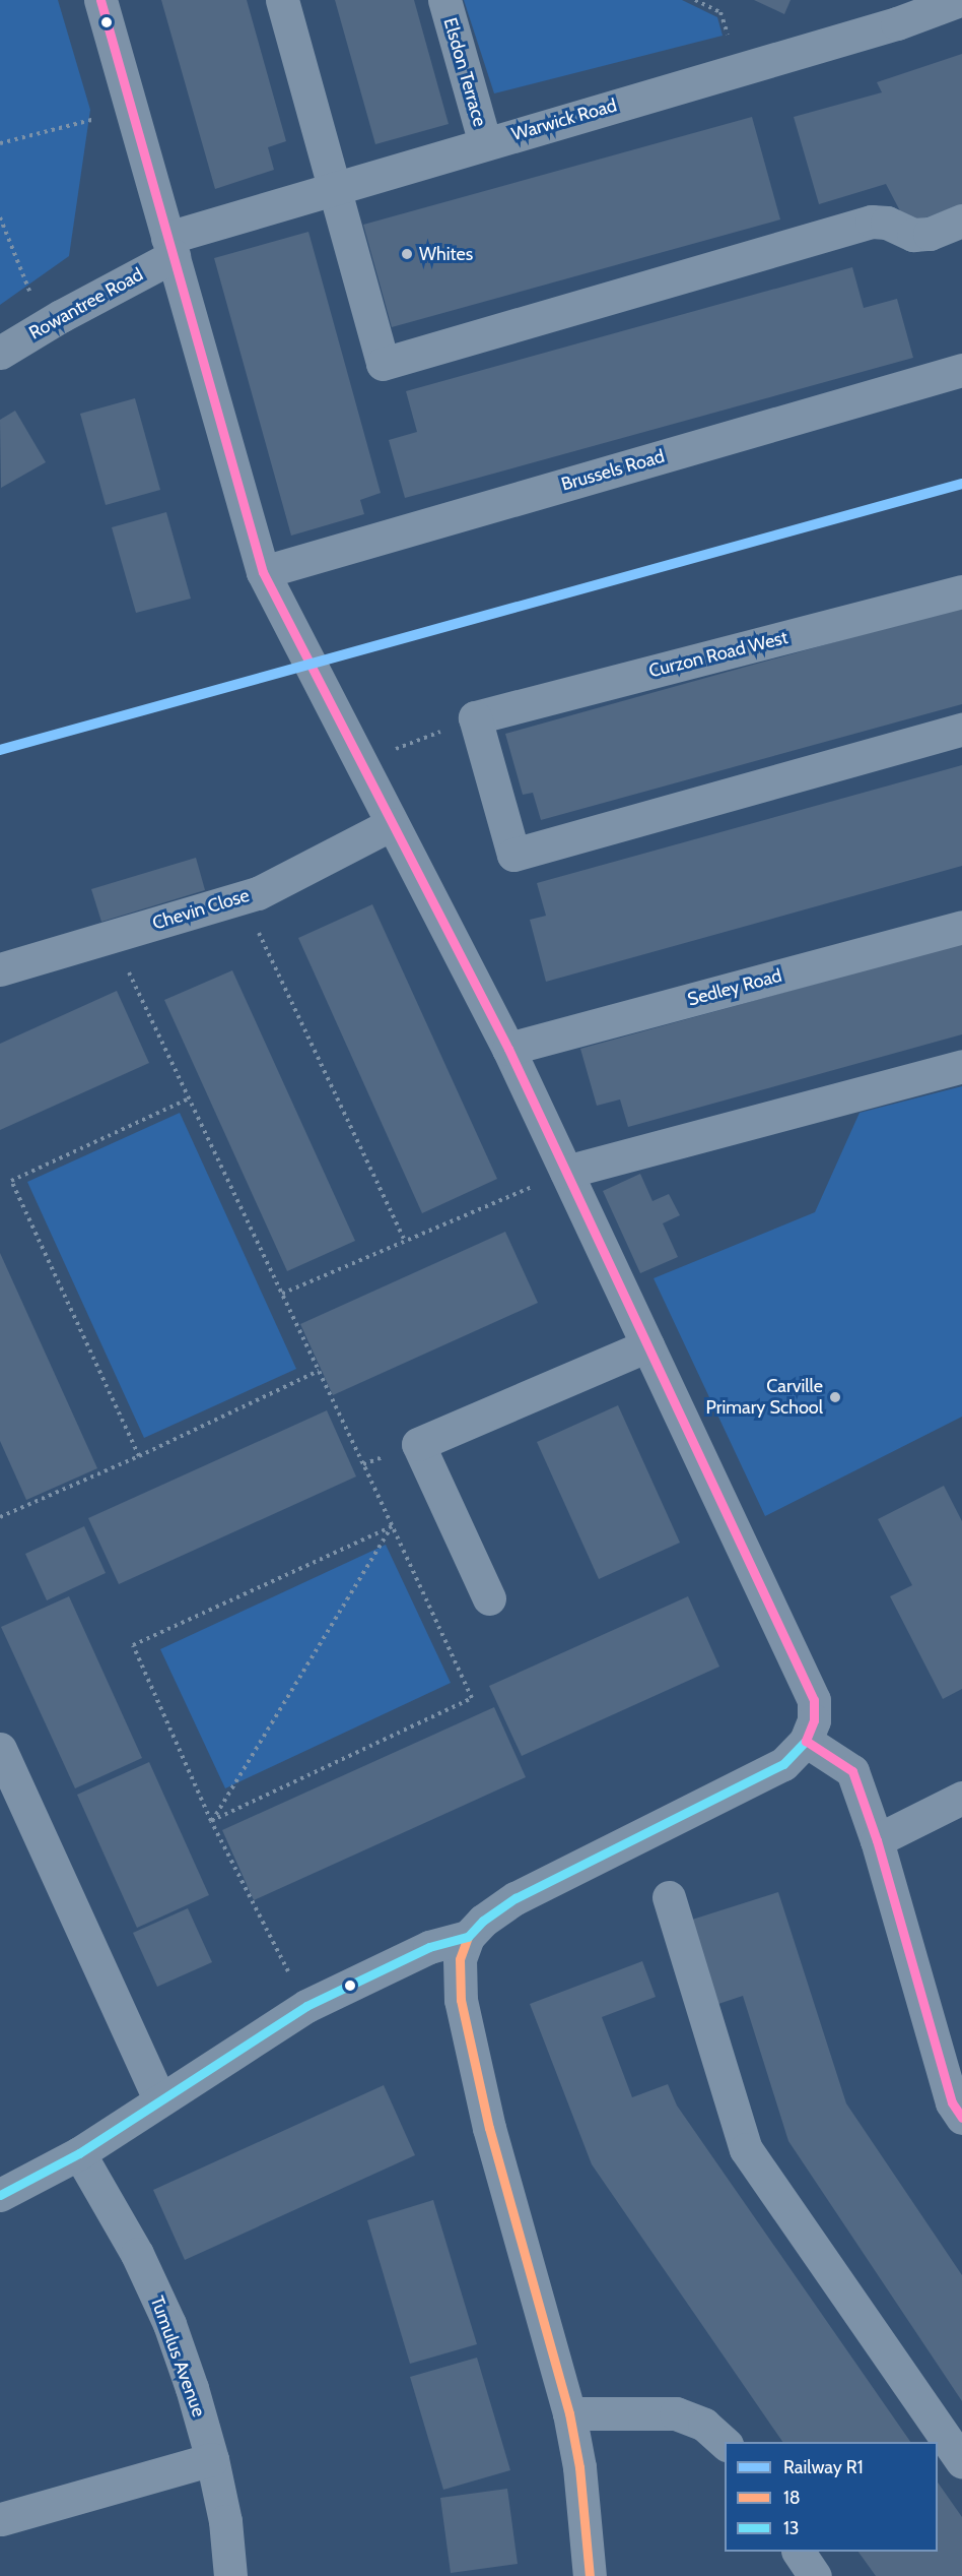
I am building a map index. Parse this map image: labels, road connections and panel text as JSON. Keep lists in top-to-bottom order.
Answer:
{
  "streets": {
    "street": [
      "Elsdon Terrace",
      "Warwick Road",
      "Rowantree Road",
      "Brussels Road",
      "Curzon Road West",
      "Chevin Close",
      "Sedley Road",
      "Tumulus Avenue"
    ]
  },
  "crossings": [
    ["Elsdon Terrace", "Warwick Road"],
    ["Warwick Road", "Rowantree Road"]
  ],
  "places": ["Whites", "Carville Primary School"],
  "lines": ["rail line R1", "transit line 13", "transit line 18"],
  "legend": ["Railway R1", "18", "13"]
}
